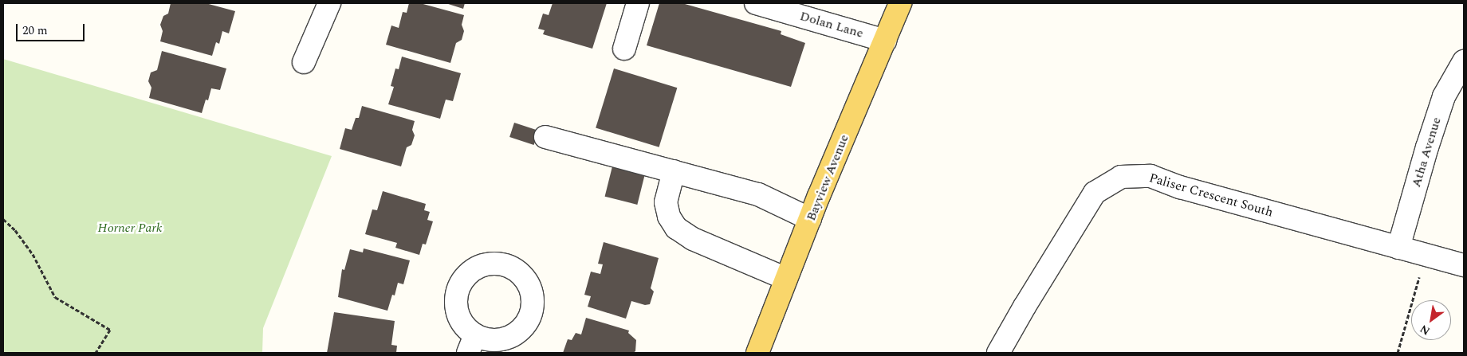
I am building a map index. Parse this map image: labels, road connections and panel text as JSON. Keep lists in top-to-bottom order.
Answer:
{
  "streets": {
    "main road": ["Bayview Avenue"],
    "street": ["Dolan Lane", "Atha Avenue", "Paliser Crescent South"]
  },
  "crossings": [
    ["Dolan Lane", "Bayview Avenue"],
    ["Atha Avenue", "Paliser Crescent South"]
  ],
  "parks": ["Horner Park"],
  "scale_bar": "20 m",
  "north": "bottom left"
}
